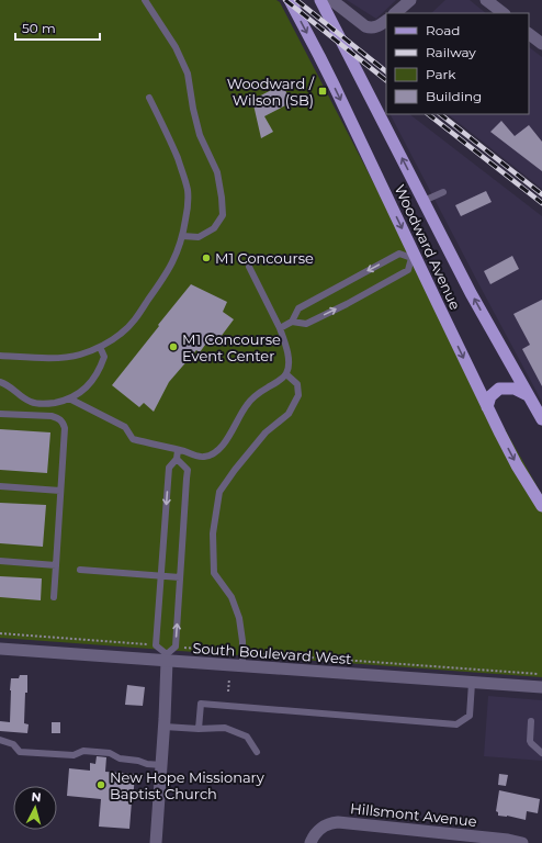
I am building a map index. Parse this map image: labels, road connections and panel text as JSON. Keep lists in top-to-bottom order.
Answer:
{
  "streets": {
    "main road": ["Woodward Avenue"],
    "street": ["South Boulevard West", "Hillsmont Avenue"]
  },
  "places": {
    "transit": ["Woodward / Wilson (SB)"],
    "other": ["M1 Concourse", "M1 Concourse Event Center", "New Hope Missionary Baptist Church"]
  },
  "legend": [
    "Road",
    "Railway",
    "Park",
    "Building"
  ],
  "scale_bar": "50 m",
  "north": "top"
}
